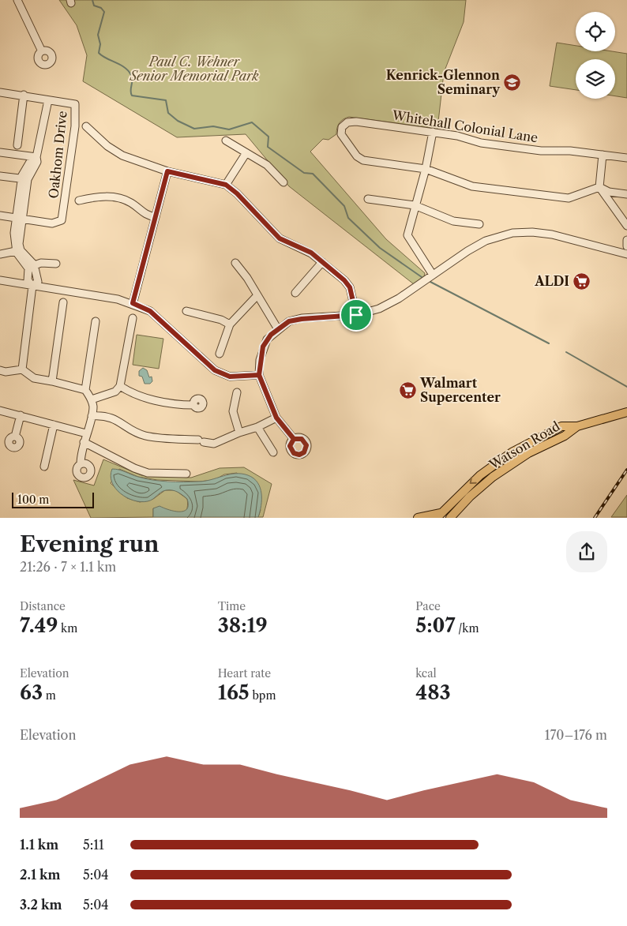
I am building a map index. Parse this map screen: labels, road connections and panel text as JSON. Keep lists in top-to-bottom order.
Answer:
{
  "streets": {
    "main road": ["Watson Road"],
    "street": ["Whitehall Colonial Lane", "Oakhom Drive"]
  },
  "parks": ["Paul C. Wehner Senior Memorial Park"],
  "places": {
    "school or university": ["Kenrick-Glennon Seminary"],
    "supermarket": ["ALDI", "Walmart Supercenter"]
  },
  "scale_bar": "100 m",
  "page": {
    "scale": "100 m",
    "heading": ["Evening run", "21:26 · 7 × 1.1 km"],
    "stats": [
      ["Distance", "7.49 km"],
      ["Time", "38:19"],
      ["Pace", "5:07 /km"],
      ["Elevation", "63 m"],
      ["Heart rate", "165 bpm"],
      ["kcal", "483"]
    ],
    "chart": ["Elevation", "170–176 m"],
    "list": [
      {
        "name": "1.1 km",
        "note": "5:11"
      },
      {
        "name": "2.1 km",
        "note": "5:04"
      },
      {
        "name": "3.2 km",
        "note": "5:04"
      }
    ]
  }
}
